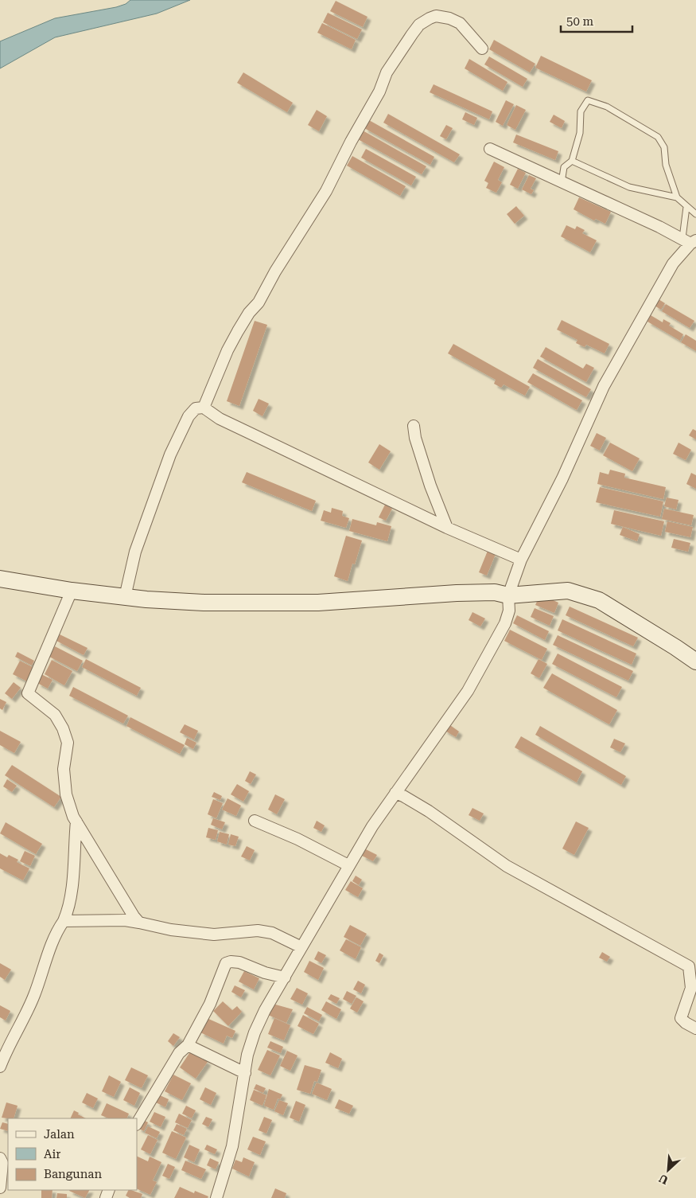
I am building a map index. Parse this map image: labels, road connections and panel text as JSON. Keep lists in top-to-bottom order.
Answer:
{
  "legend": ["Jalan", "Air", "Bangunan"],
  "scale_bar": "50 m",
  "north": "bottom left"
}
